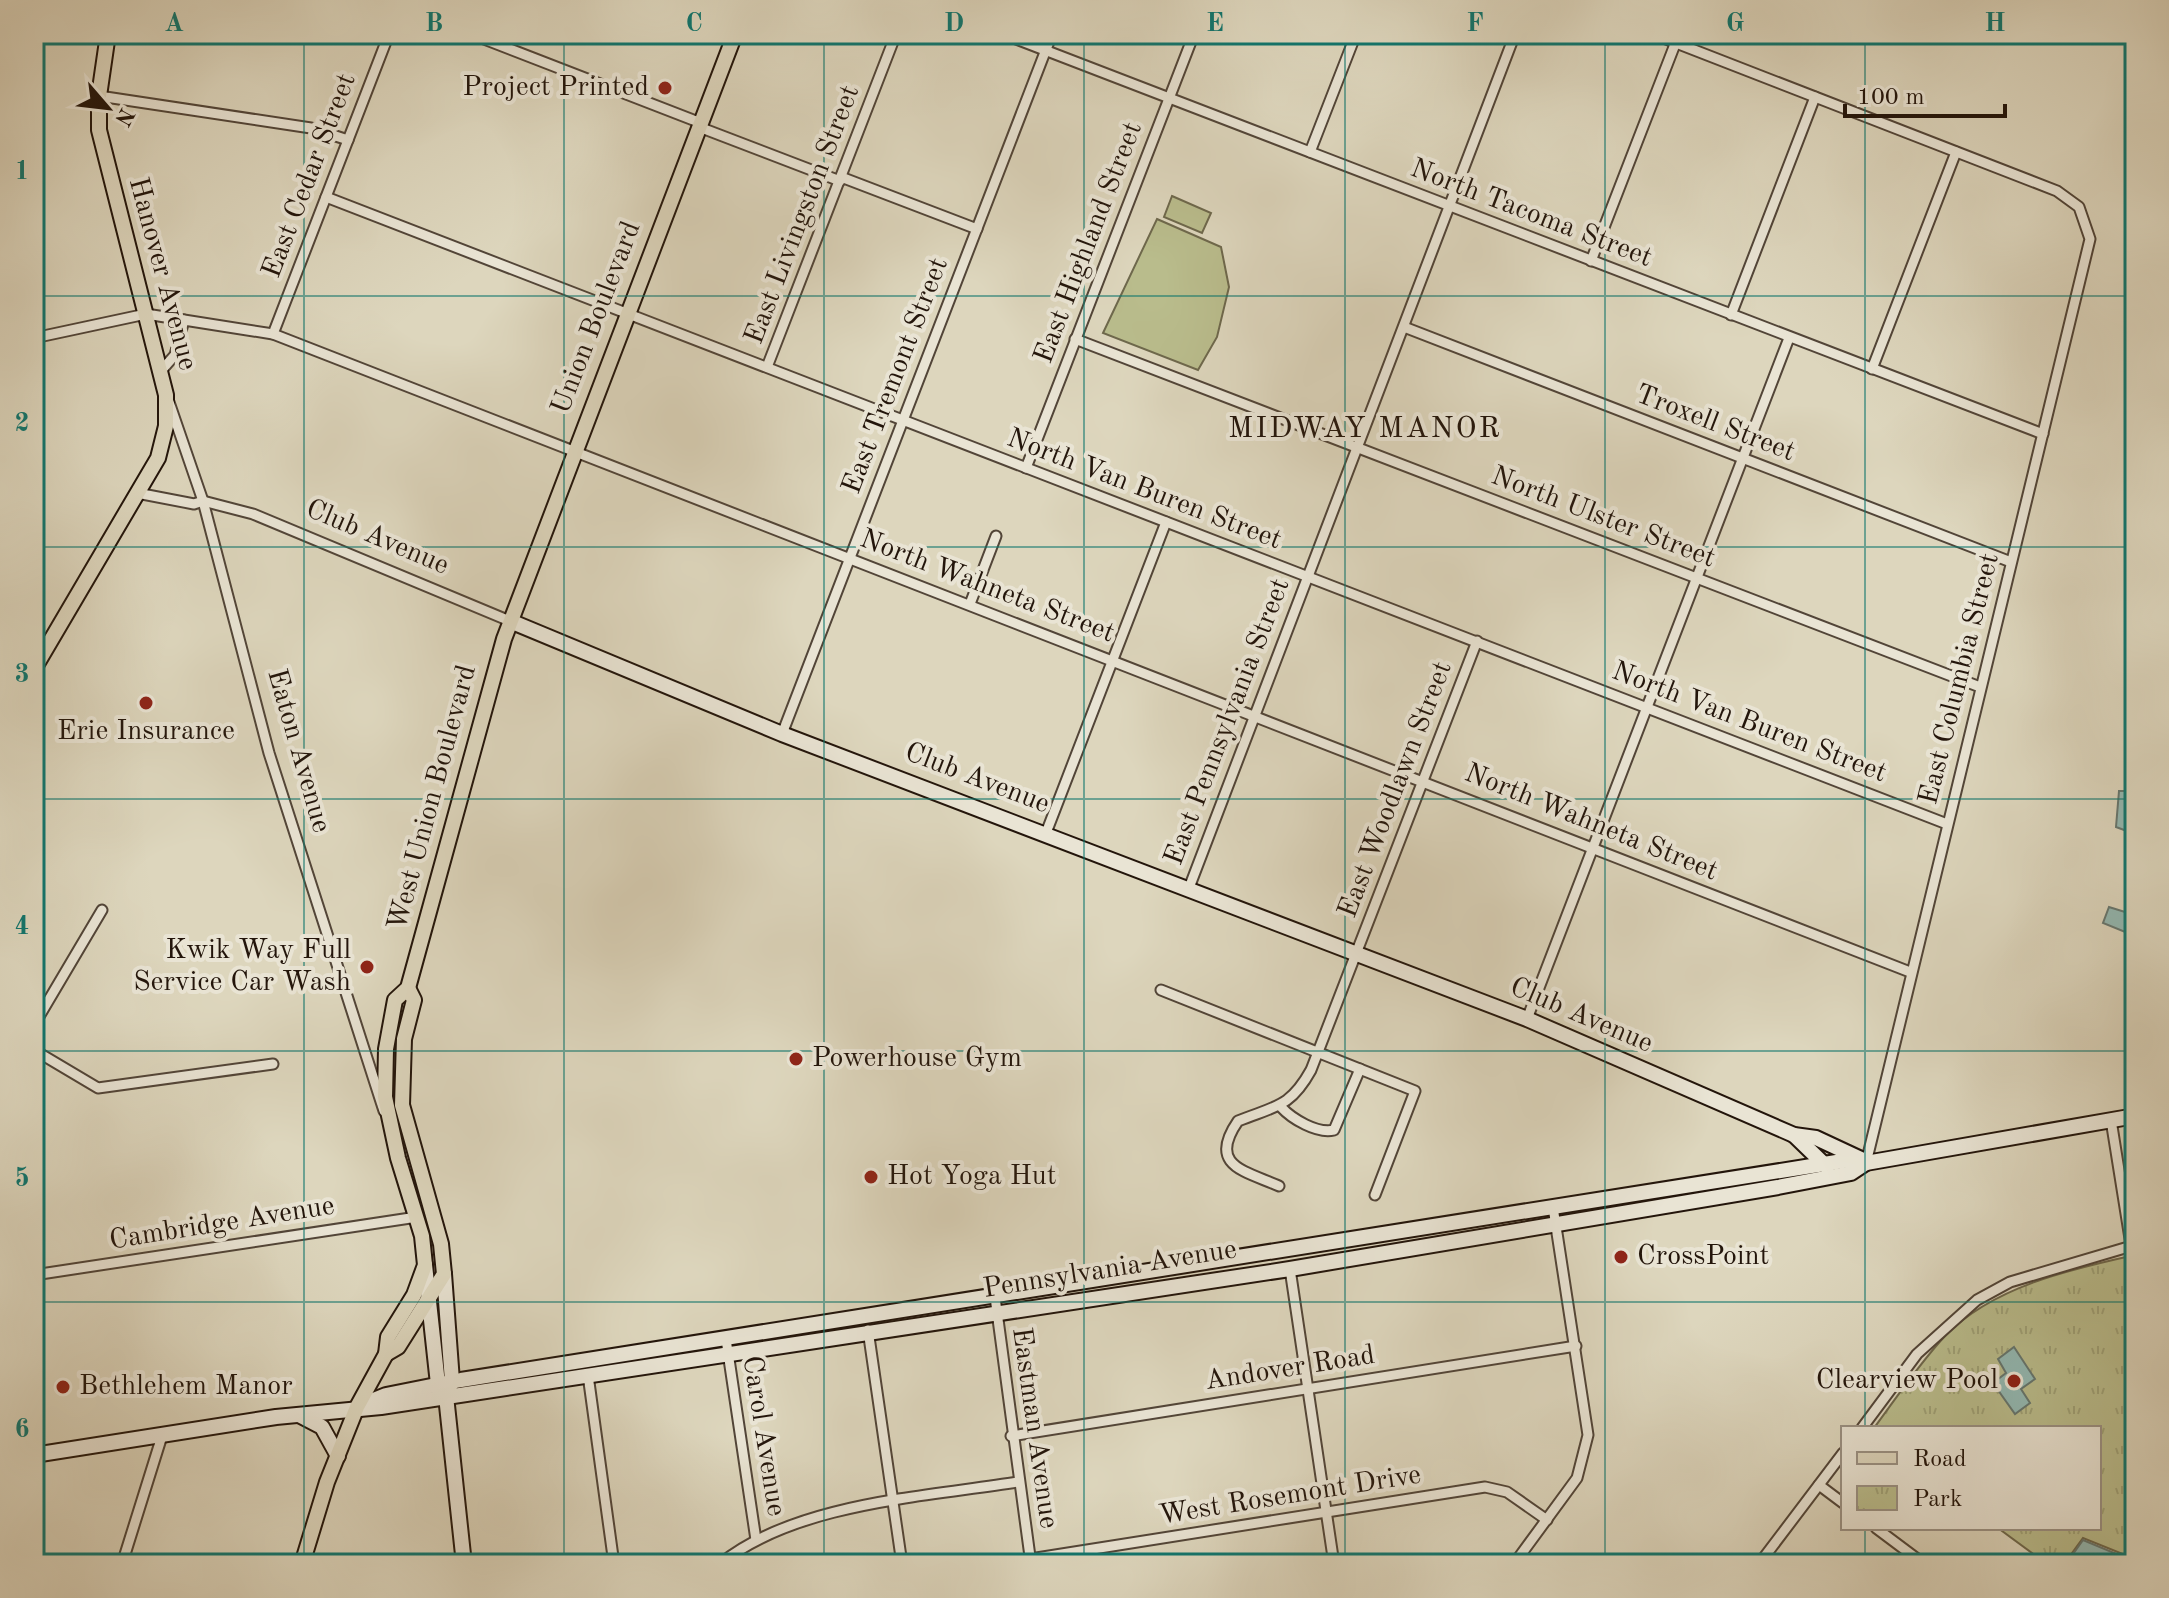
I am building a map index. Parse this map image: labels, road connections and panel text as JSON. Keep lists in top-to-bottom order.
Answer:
{
  "streets": {
    "main road": ["Hanover Avenue", "Union Boulevard", "West Union Boulevard"],
    "street": [
      "East Cedar Street",
      "North Tacoma Street",
      "East Livingston Street",
      "East Highland Street",
      "East Tremont Street",
      "Troxell Street",
      "North Van Buren Street",
      "North Ulster Street",
      "Club Avenue",
      "North Wahneta Street",
      "East Columbia Street",
      "East Pennsylvania Street",
      "Eaton Avenue",
      "East Woodlawn Street",
      "Cambridge Avenue",
      "Pennsylvania Avenue",
      "Andover Road",
      "Eastman Avenue",
      "Carol Avenue",
      "West Rosemont Drive"
    ]
  },
  "crossings": [
    ["East Cedar Street", "North Van Buren Street"],
    ["East Cedar Street", "North Wahneta Street"],
    ["North Tacoma Street", "East Highland Street"],
    ["North Tacoma Street", "East Tremont Street"],
    ["North Tacoma Street", "East Columbia Street"],
    ["North Tacoma Street", "East Pennsylvania Street"],
    ["East Livingston Street", "North Van Buren Street"],
    ["East Highland Street", "North Van Buren Street"],
    ["East Highland Street", "North Ulster Street"],
    ["Hanover Avenue", "Club Avenue"],
    ["Hanover Avenue", "North Wahneta Street"],
    ["Hanover Avenue", "Eaton Avenue"],
    ["Union Boulevard", "North Van Buren Street"],
    ["Union Boulevard", "Club Avenue"],
    ["Union Boulevard", "North Wahneta Street"],
    ["Union Boulevard", "West Union Boulevard"],
    ["East Tremont Street", "North Van Buren Street"],
    ["East Tremont Street", "Club Avenue"],
    ["East Tremont Street", "North Wahneta Street"],
    ["Troxell Street", "East Columbia Street"],
    ["Troxell Street", "East Pennsylvania Street"],
    ["North Van Buren Street", "East Columbia Street"],
    ["North Van Buren Street", "East Pennsylvania Street"],
    ["North Van Buren Street", "East Woodlawn Street"],
    ["North Ulster Street", "East Columbia Street"],
    ["North Ulster Street", "East Pennsylvania Street"],
    ["Club Avenue", "East Columbia Street"],
    ["Club Avenue", "East Pennsylvania Street"],
    ["Club Avenue", "Eaton Avenue"],
    ["Club Avenue", "East Woodlawn Street"],
    ["Club Avenue", "West Union Boulevard"],
    ["Club Avenue", "Pennsylvania Avenue"],
    ["North Wahneta Street", "East Columbia Street"],
    ["North Wahneta Street", "East Pennsylvania Street"],
    ["North Wahneta Street", "East Woodlawn Street"],
    ["East Columbia Street", "Pennsylvania Avenue"],
    ["Eaton Avenue", "West Union Boulevard"],
    ["West Union Boulevard", "Cambridge Avenue"],
    ["Pennsylvania Avenue", "Eastman Avenue"],
    ["Pennsylvania Avenue", "Carol Avenue"],
    ["Andover Road", "Eastman Avenue"],
    ["Eastman Avenue", "West Rosemont Drive"]
  ],
  "districts": ["MIDWAY MANOR"],
  "places": [
    "Project Printed",
    "Erie Insurance",
    "Kwik Way Full Service Car Wash",
    "Powerhouse Gym",
    "Hot Yoga Hut",
    "CrossPoint",
    "Clearview Pool",
    "Bethlehem Manor"
  ],
  "legend": ["Road", "Park"],
  "scale_bar": "100 m",
  "north": "bottom right",
  "grid": {
    "columns": [
      "A",
      "B",
      "C",
      "D",
      "E",
      "F",
      "G",
      "H"
    ],
    "rows": [
      "1",
      "2",
      "3",
      "4",
      "5",
      "6"
    ]
  }
}
